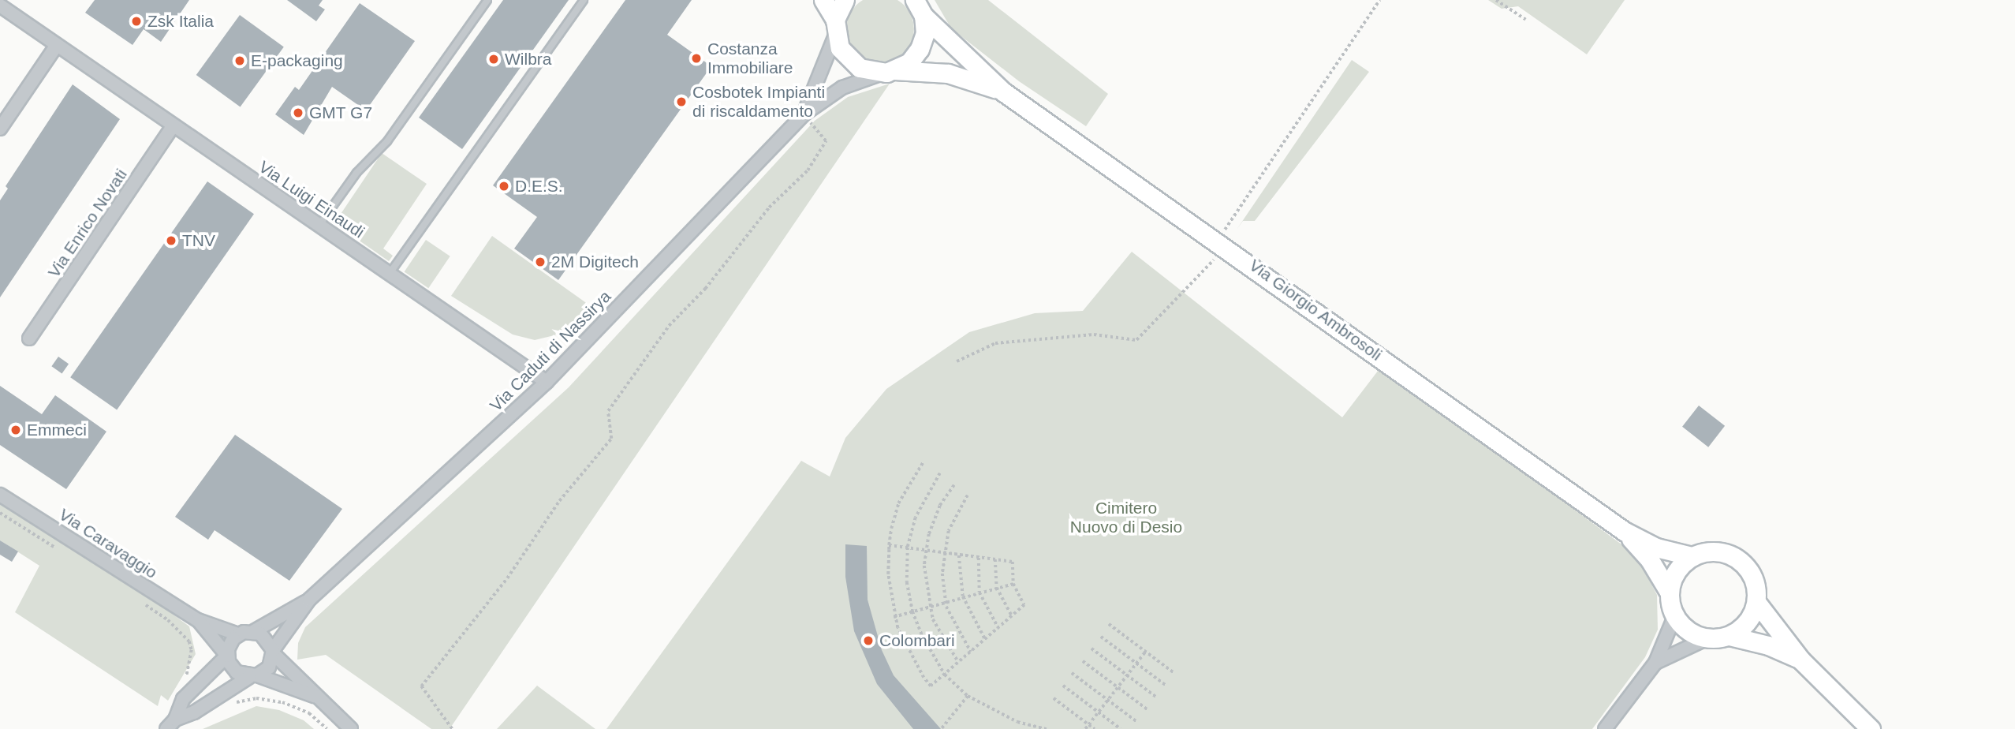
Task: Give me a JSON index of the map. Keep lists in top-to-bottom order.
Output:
{
  "streets": {
    "main road": ["Via Giorgio Ambrosoli"],
    "street": [
      "Via Luigi Einaudi",
      "Via Enrico Novati",
      "Via Caduti di Nassirya",
      "Via Caravaggio"
    ]
  },
  "crossings": [
    ["Via Luigi Einaudi", "Via Enrico Novati"],
    ["Via Luigi Einaudi", "Via Caduti di Nassirya"],
    ["Via Giorgio Ambrosoli", "Via Caduti di Nassirya"],
    ["Via Caduti di Nassirya", "Via Caravaggio"]
  ],
  "parks": ["Cimitero Nuovo di Desio"],
  "places": [
    "Zsk Italia",
    "Costanza Immobiliare",
    "Wilbra",
    "E-packaging",
    "Cosbotek Impianti di riscaldamento",
    "GMT G7",
    "D.E.S.",
    "TNV",
    "2M Digitech",
    "Emmeci",
    "Colombari"
  ]
}
